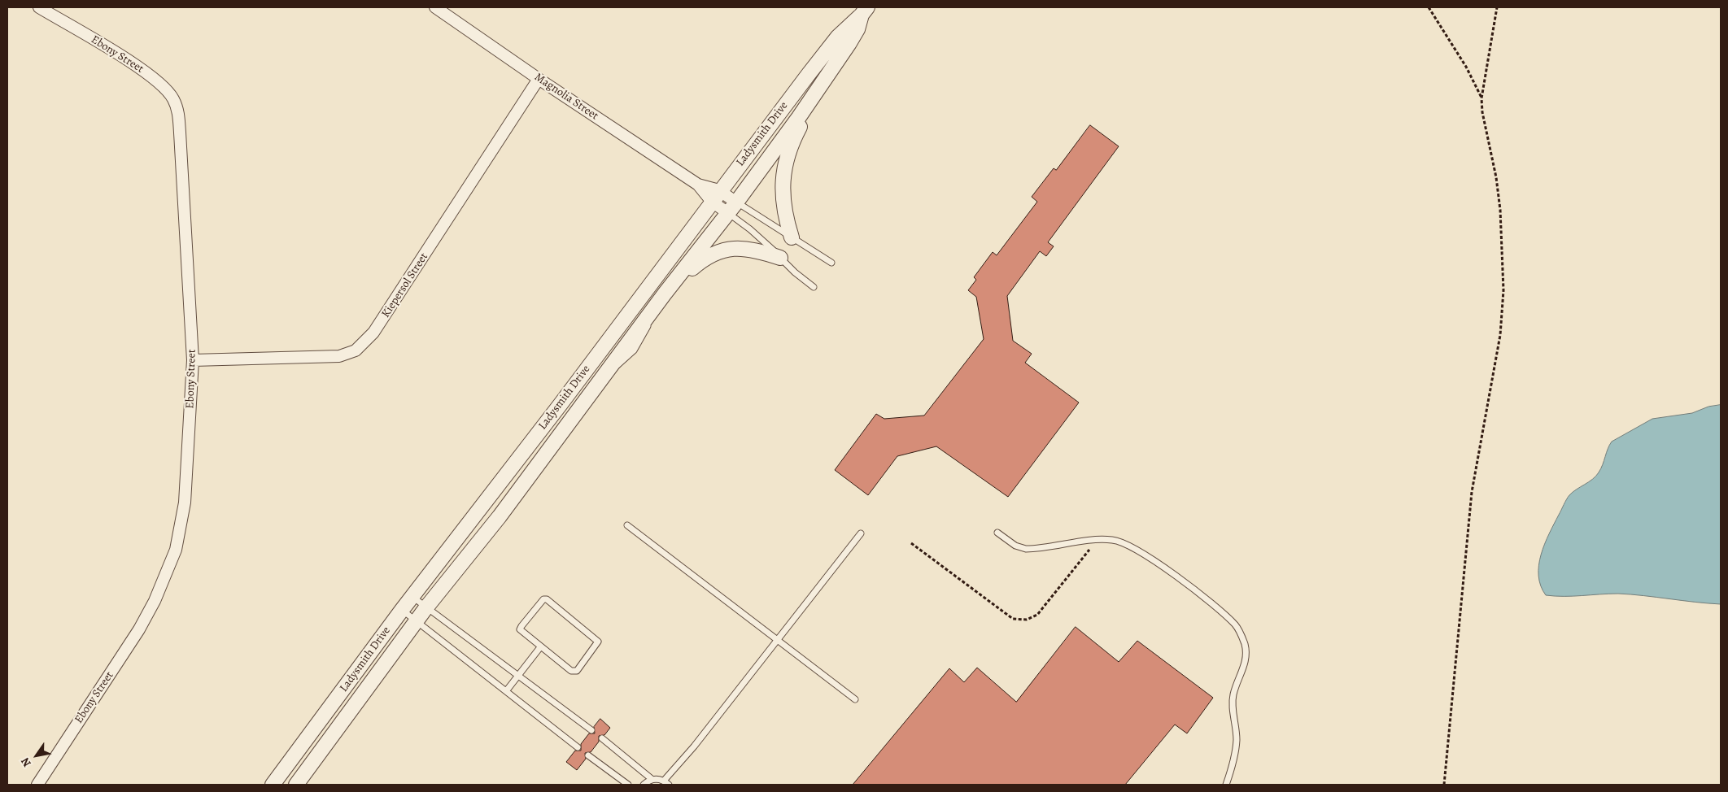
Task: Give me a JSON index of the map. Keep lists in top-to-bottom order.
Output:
{
  "streets": {
    "street": [
      "Ebony Street",
      "Magnolia Street",
      "Ladysmith Drive",
      "Kiepersol Street"
    ]
  },
  "crossings": [
    ["Ebony Street", "Kiepersol Street"],
    ["Magnolia Street", "Ladysmith Drive"],
    ["Magnolia Street", "Kiepersol Street"]
  ],
  "north": "bottom left"
}
